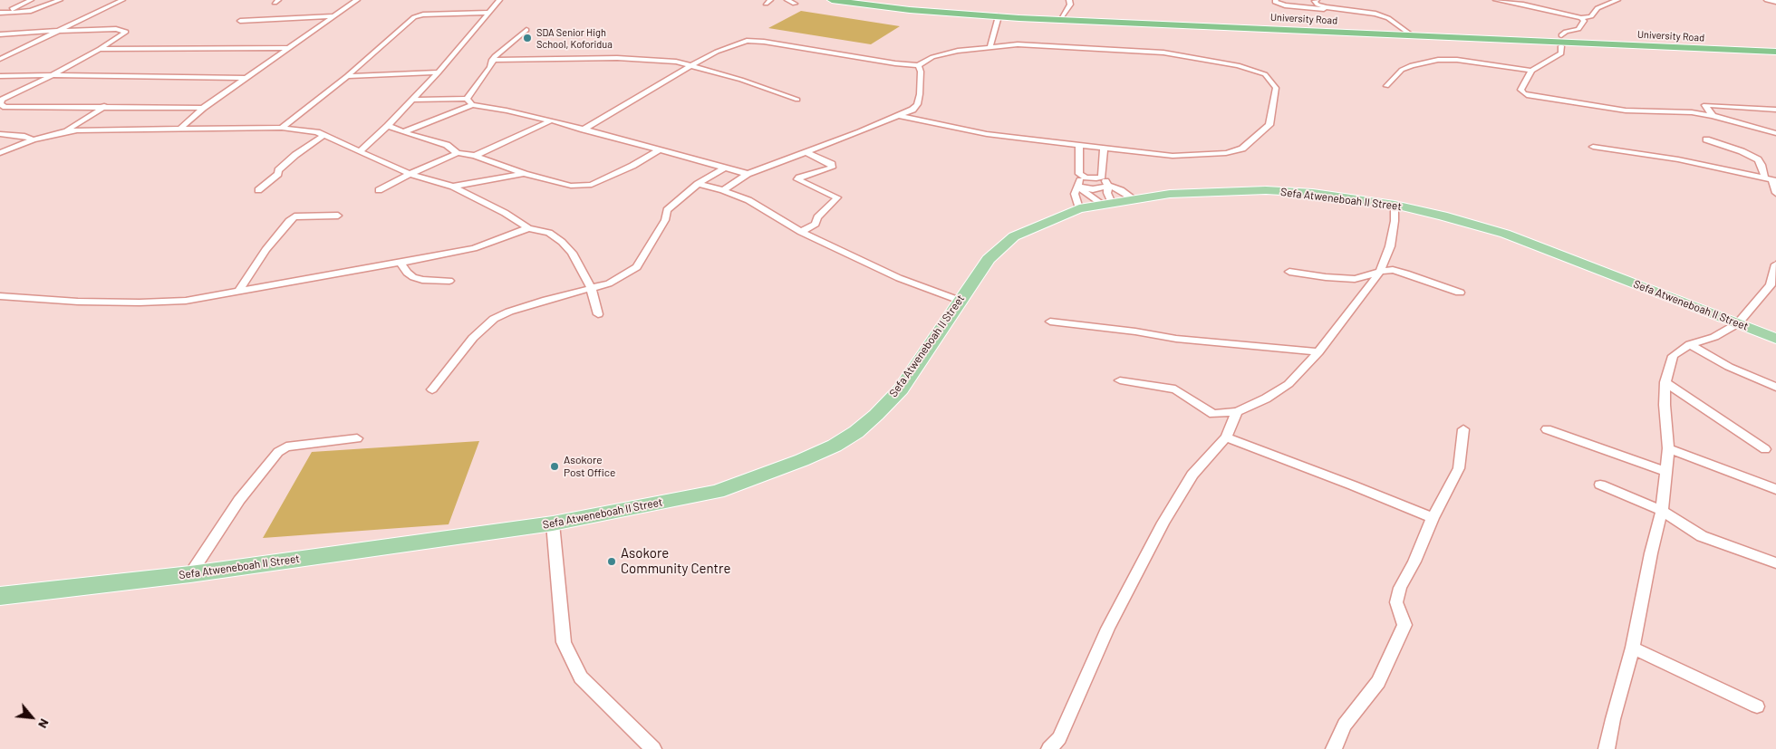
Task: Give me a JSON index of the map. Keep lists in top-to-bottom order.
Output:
{
  "streets": {
    "highway": ["University Road"],
    "main road": ["Sefa Atweneboah II Street"]
  },
  "places": ["SDA Senior High School, Koforidua", "Asokore Post Office", "Asokore Community Centre"],
  "north": "bottom right"
}
